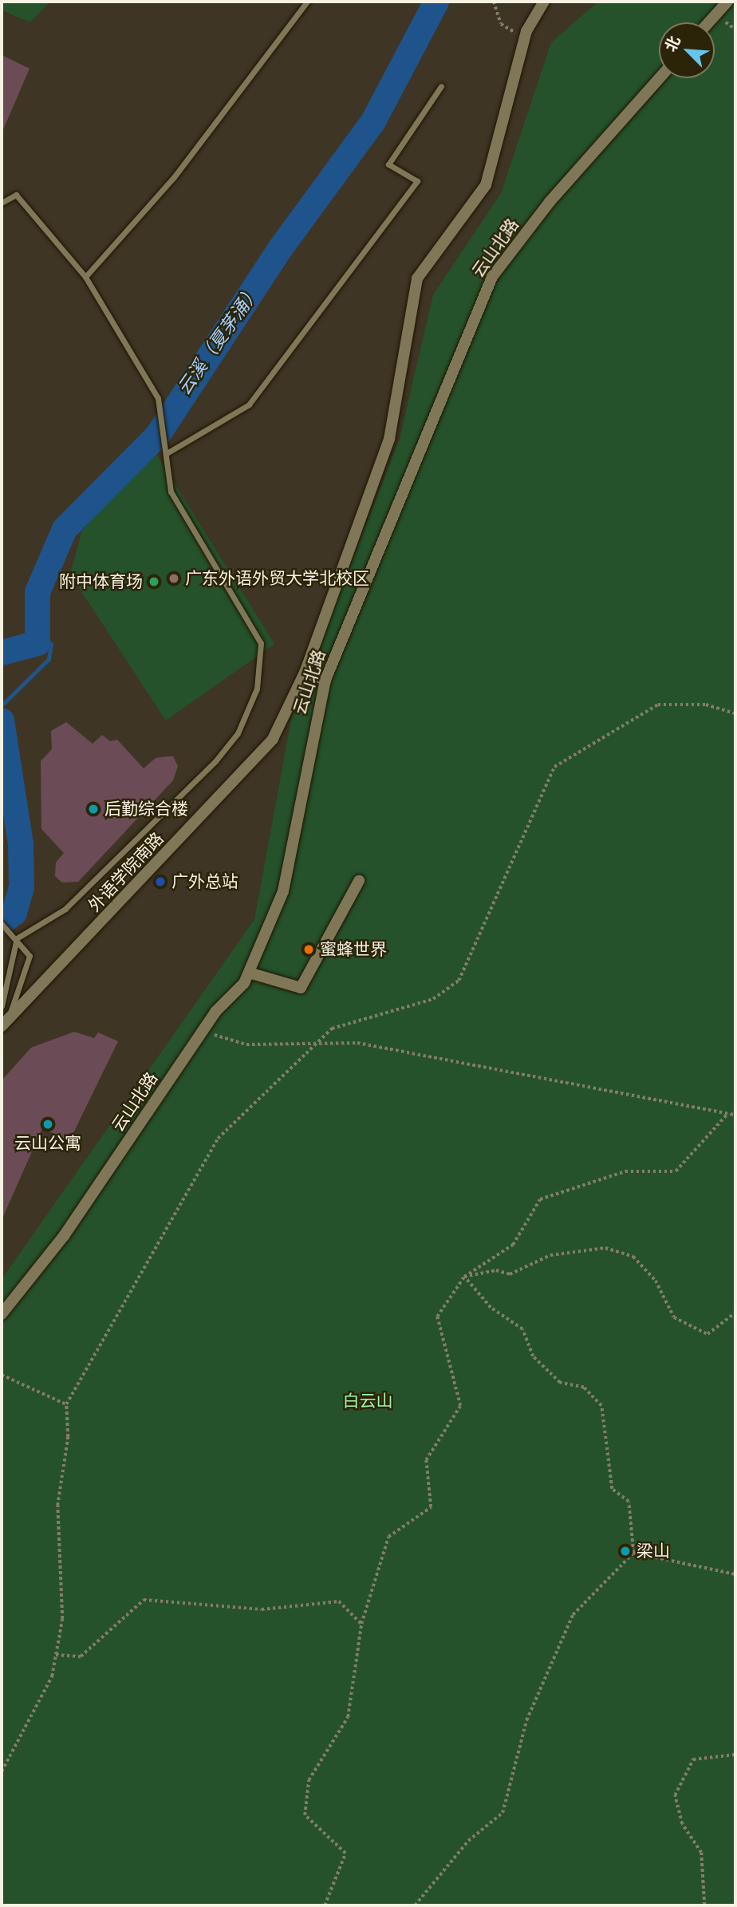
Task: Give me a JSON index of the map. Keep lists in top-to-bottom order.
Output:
{
  "streets": {
    "street": ["云山北路", "外语学院南路"]
  },
  "water": ["云溪（夏茅涌）"],
  "parks": ["白云山"],
  "places": [
    "广东外语外贸大学北校区",
    "附中体育场",
    "后勤综合楼",
    "广外总站",
    "蜜蜂世界",
    "云山公寓",
    "梁山"
  ],
  "north": "top left"
}
